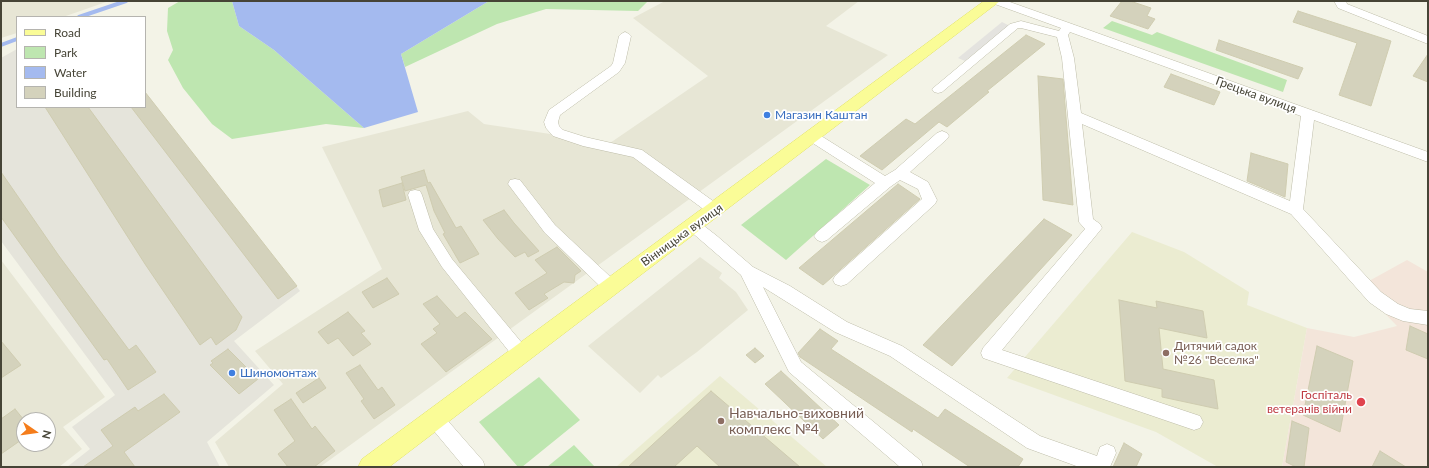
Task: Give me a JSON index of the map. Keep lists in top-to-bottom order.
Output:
{
  "streets": {
    "main road": ["Вінницька вулиця"],
    "street": ["Грецька вулиця"]
  },
  "places": [
    "Магазин Каштан",
    "Дитячий садок №26 \"Веселка\"",
    "Шиномонтаж",
    "Госпіталь ветеранів війни",
    "Навчально-виховний комплекс №4"
  ],
  "legend": [
    "Road",
    "Park",
    "Water",
    "Building"
  ],
  "north": "right"
}
